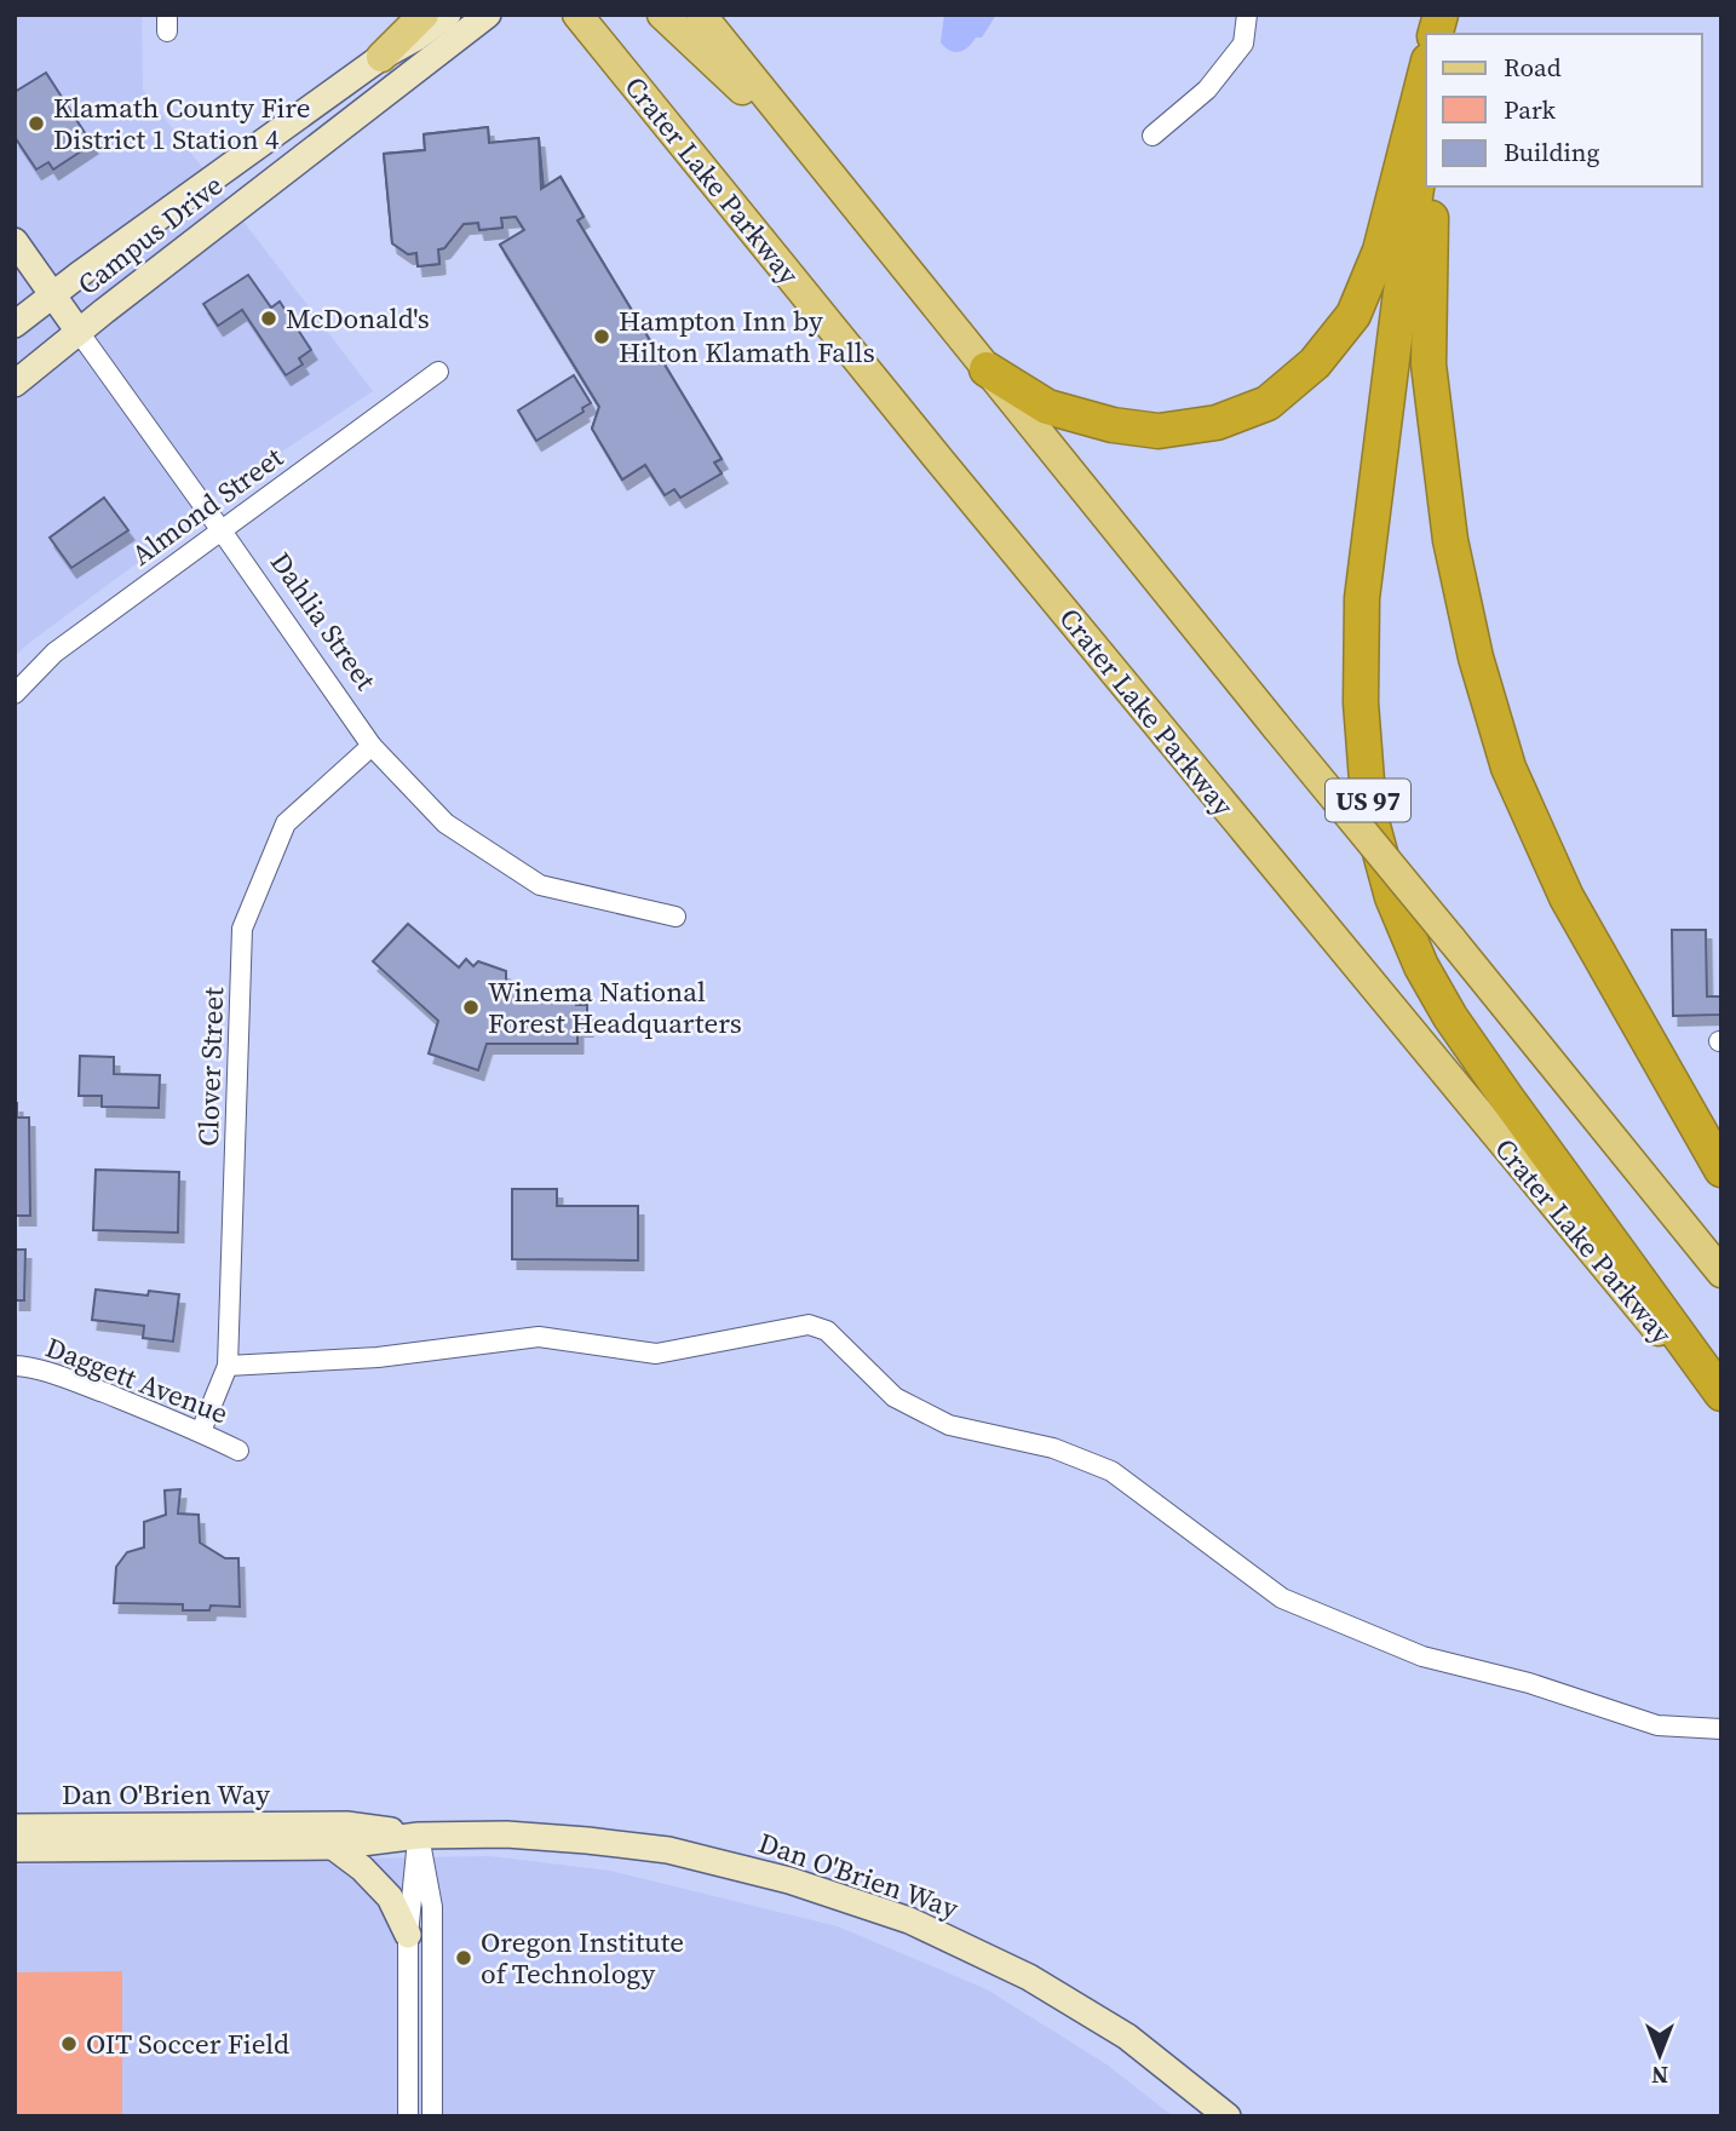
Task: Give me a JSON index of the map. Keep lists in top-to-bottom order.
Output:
{
  "streets": {
    "highway": ["US 97"],
    "main road": ["Crater Lake Parkway"],
    "street": [
      "Campus Drive",
      "Almond Street",
      "Dahlia Street",
      "Clover Street",
      "Daggett Avenue",
      "Dan O'Brien Way"
    ]
  },
  "crossings": [
    ["Campus Drive", "Dahlia Street"],
    ["Almond Street", "Dahlia Street"],
    ["Dahlia Street", "Clover Street"],
    ["Clover Street", "Daggett Avenue"]
  ],
  "places": [
    "Klamath County Fire District 1 Station 4",
    "McDonald's",
    "Hampton Inn by Hilton Klamath Falls",
    "Winema National Forest Headquarters",
    "Oregon Institute of Technology",
    "OIT Soccer Field"
  ],
  "legend": ["Road", "Park", "Building"],
  "north": "bottom"
}
